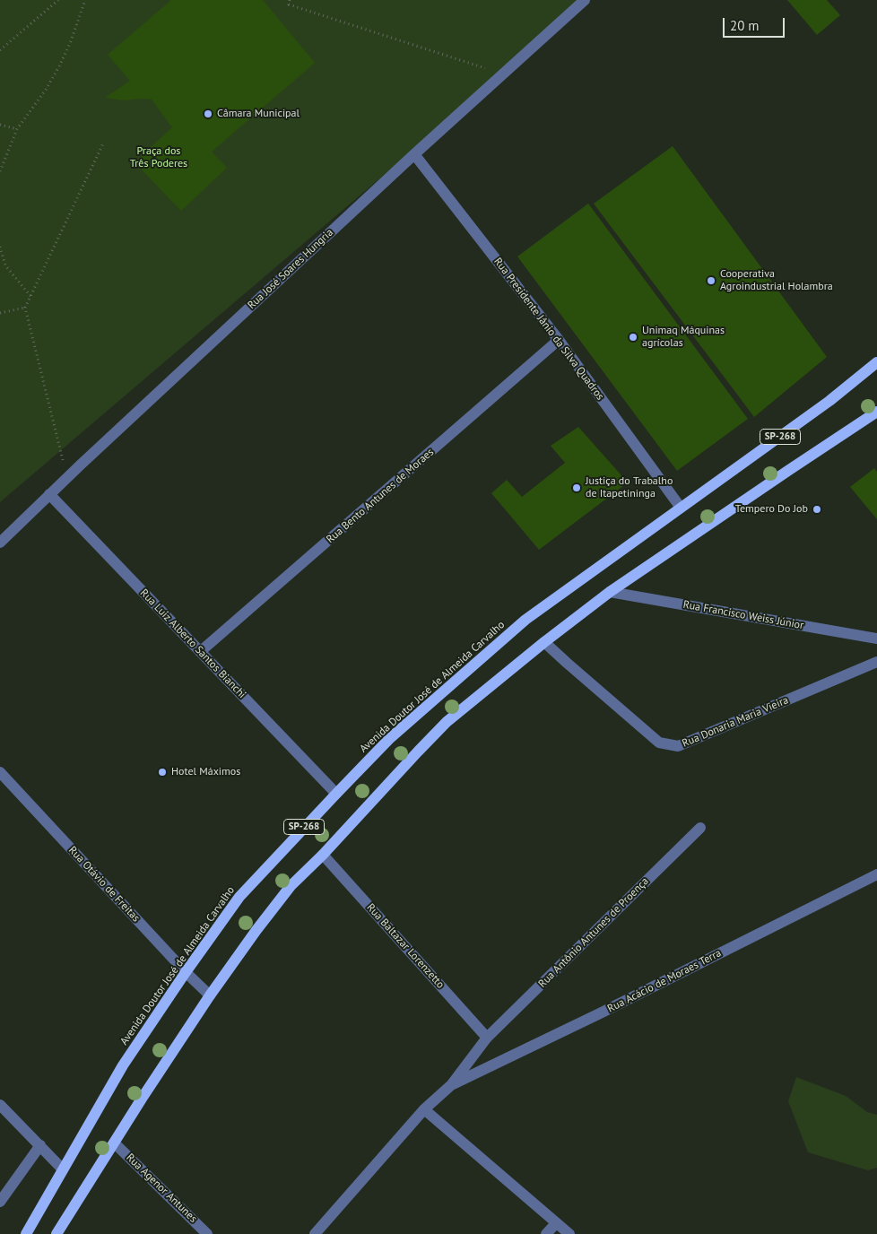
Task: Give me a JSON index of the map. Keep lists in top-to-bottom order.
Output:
{
  "streets": {
    "main road": ["SP-268", "Avenida Doutor José de Almeida Carvalho"],
    "street": [
      "Rua José Soares Hungria",
      "Rua Presidente Jânio da Silva Quadros",
      "Rua Bento Antunes de Moraes",
      "Rua Francisco Weiss Júnior",
      "Rua Luiz Alberto Santos Bianchi",
      "Rua Donaria Maria Vieira",
      "Rua Otávio de Freitas",
      "Rua Antônio Antunes de Proença",
      "Rua Baltazar Lorenzetto",
      "Rua Acácio de Moraes Terra",
      "Rua Agenor Antunes"
    ]
  },
  "crossings": [
    ["Rua José Soares Hungria", "Rua Presidente Jânio da Silva Quadros"],
    ["Rua José Soares Hungria", "Rua Luiz Alberto Santos Bianchi"],
    ["Rua Presidente Jânio da Silva Quadros", "Rua Bento Antunes de Moraes"],
    ["Rua Presidente Jânio da Silva Quadros", "Avenida Doutor José de Almeida Carvalho"],
    ["SP-268", "Rua Francisco Weiss Júnior"],
    ["SP-268", "Rua Donaria Maria Vieira"],
    ["SP-268", "Rua Otávio de Freitas"],
    ["SP-268", "Rua Baltazar Lorenzetto"],
    ["SP-268", "Rua Agenor Antunes"],
    ["Rua Bento Antunes de Moraes", "Rua Luiz Alberto Santos Bianchi"],
    ["Rua Luiz Alberto Santos Bianchi", "Avenida Doutor José de Almeida Carvalho"],
    ["Avenida Doutor José de Almeida Carvalho", "Rua Otávio de Freitas"],
    ["Rua Antônio Antunes de Proença", "Rua Baltazar Lorenzetto"],
    ["Rua Antônio Antunes de Proença", "Rua Acácio de Moraes Terra"],
    ["Rua Baltazar Lorenzetto", "Rua Acácio de Moraes Terra"]
  ],
  "parks": ["Praça dos Três Poderes"],
  "places": [
    "Câmara Municipal",
    "Cooperativa Agroindustrial Holambra",
    "Unimaq Máquinas agrícolas",
    "Justiça do Trabalho de Itapetininga",
    "Tempero Do Job",
    "Hotel Máximos"
  ],
  "scale_bar": "20 m"
}
